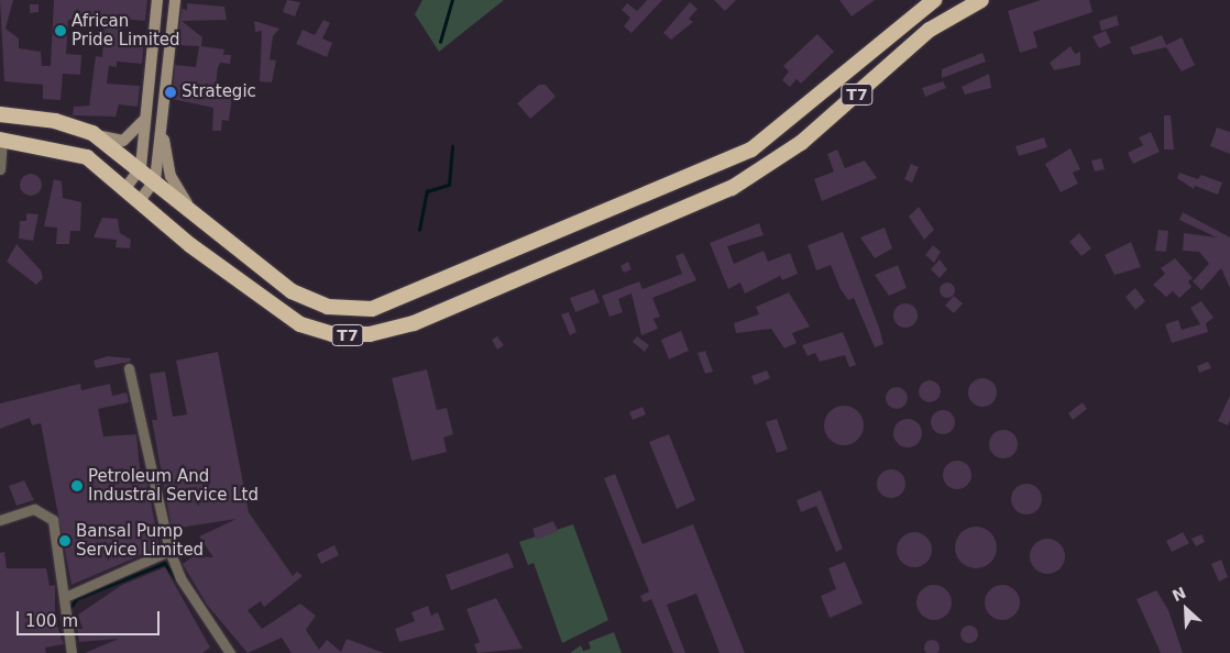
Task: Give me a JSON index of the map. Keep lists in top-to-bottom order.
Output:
{
  "streets": {
    "highway": ["T7"]
  },
  "places": [
    "African Pride Limited",
    "Strategic",
    "Petroleum And Industral Service Ltd",
    "Bansal Pump Service Limited"
  ],
  "scale_bar": "100 m",
  "north": "top left"
}
